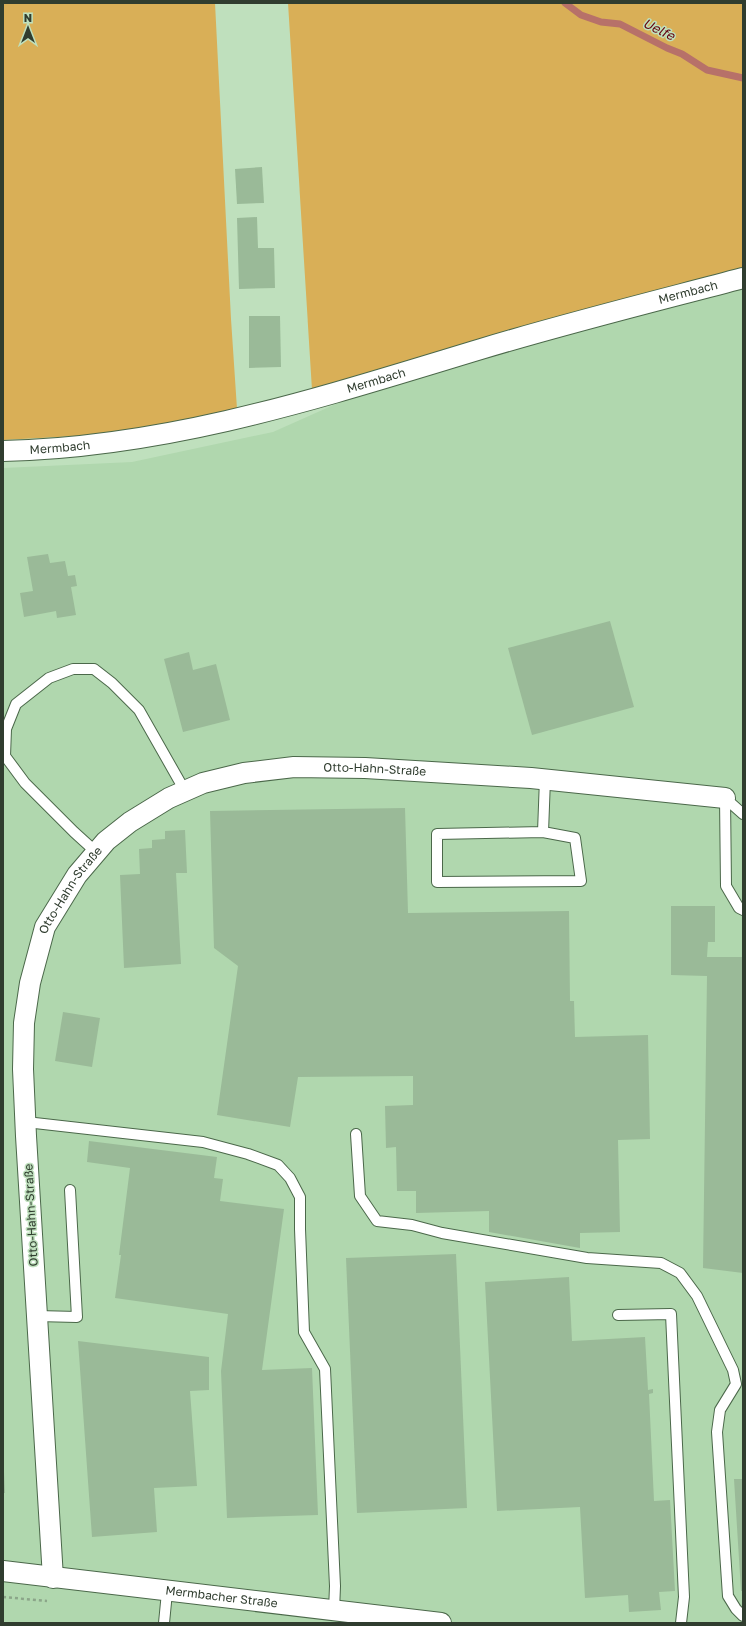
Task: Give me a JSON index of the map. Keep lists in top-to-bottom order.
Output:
{
  "streets": {
    "street": ["Mermbach", "Otto-Hahn-Straße", "Mermbacher Straße"]
  },
  "crossings": [
    ["Otto-Hahn-Straße", "Mermbacher Straße"]
  ],
  "water": ["Uelfe"],
  "north": "top"
}
